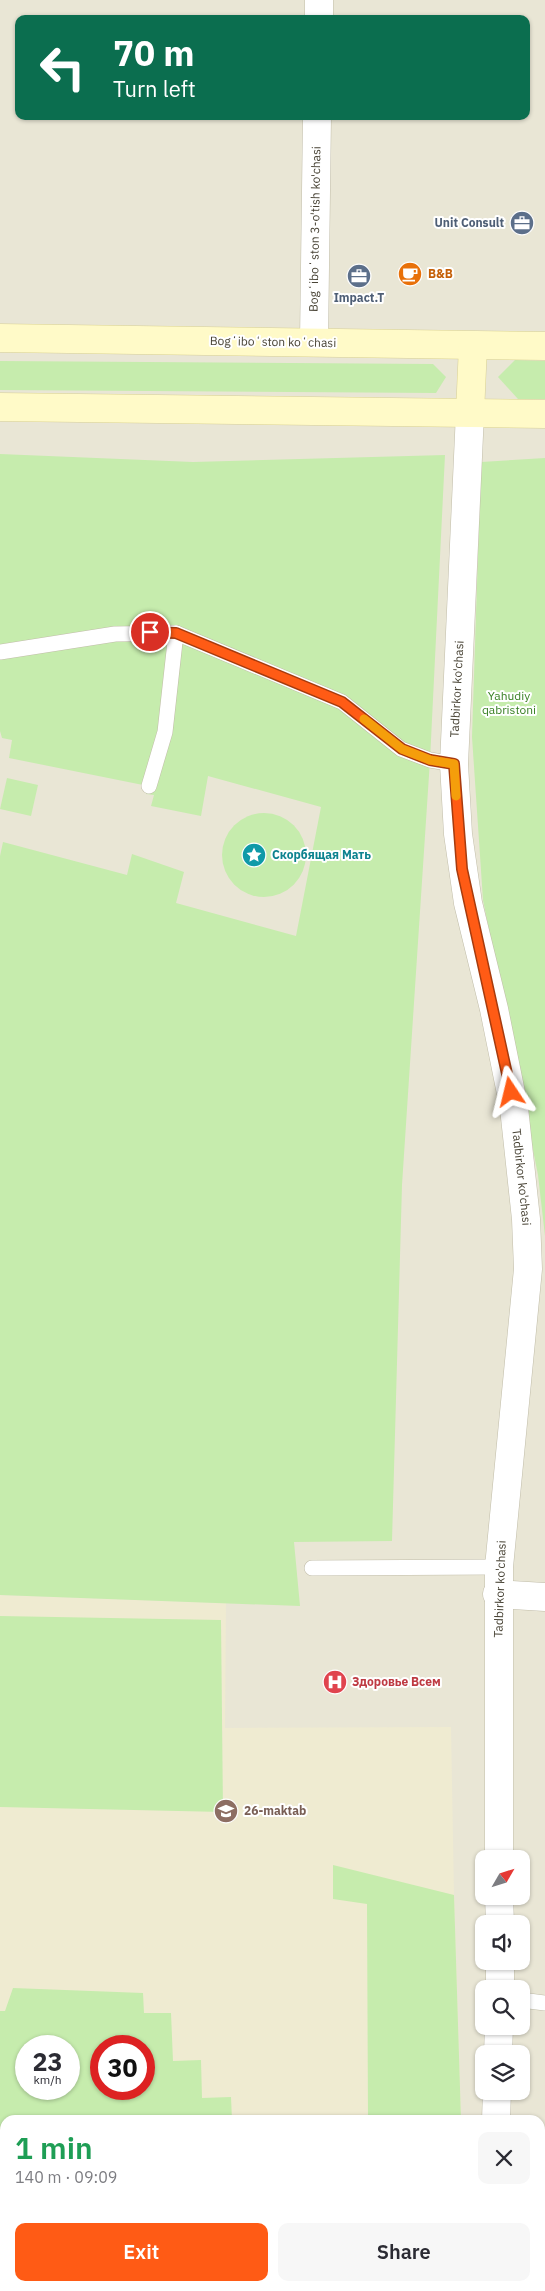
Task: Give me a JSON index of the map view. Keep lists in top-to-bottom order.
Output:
{
  "streets": {
    "street": ["Bogʻiboʻston 3-o'tish ko'chasi", "Bogʻiboʻston koʻchasi", "Tadbirkor ko'chasi"]
  },
  "crossings": [
    ["Bogʻiboʻston 3-o'tish ko'chasi", "Bogʻiboʻston koʻchasi"]
  ],
  "parks": ["Yahudiy qabristoni"],
  "places": {
    "office": ["Unit Consult", "Impact.T"],
    "cafe": ["B&B"],
    "place": ["Скорбящая Мать"],
    "hospital": ["Здоровье Всем"],
    "school or university": ["26-maktab"]
  },
  "north": "top right",
  "page": {
    "turn": ["70 m", "Turn left"],
    "speed": "23 km/h",
    "limit": "30",
    "heading": ["1 min", "140 m · 09:09"],
    "buttons": ["Exit", "Share"]
  }
}
